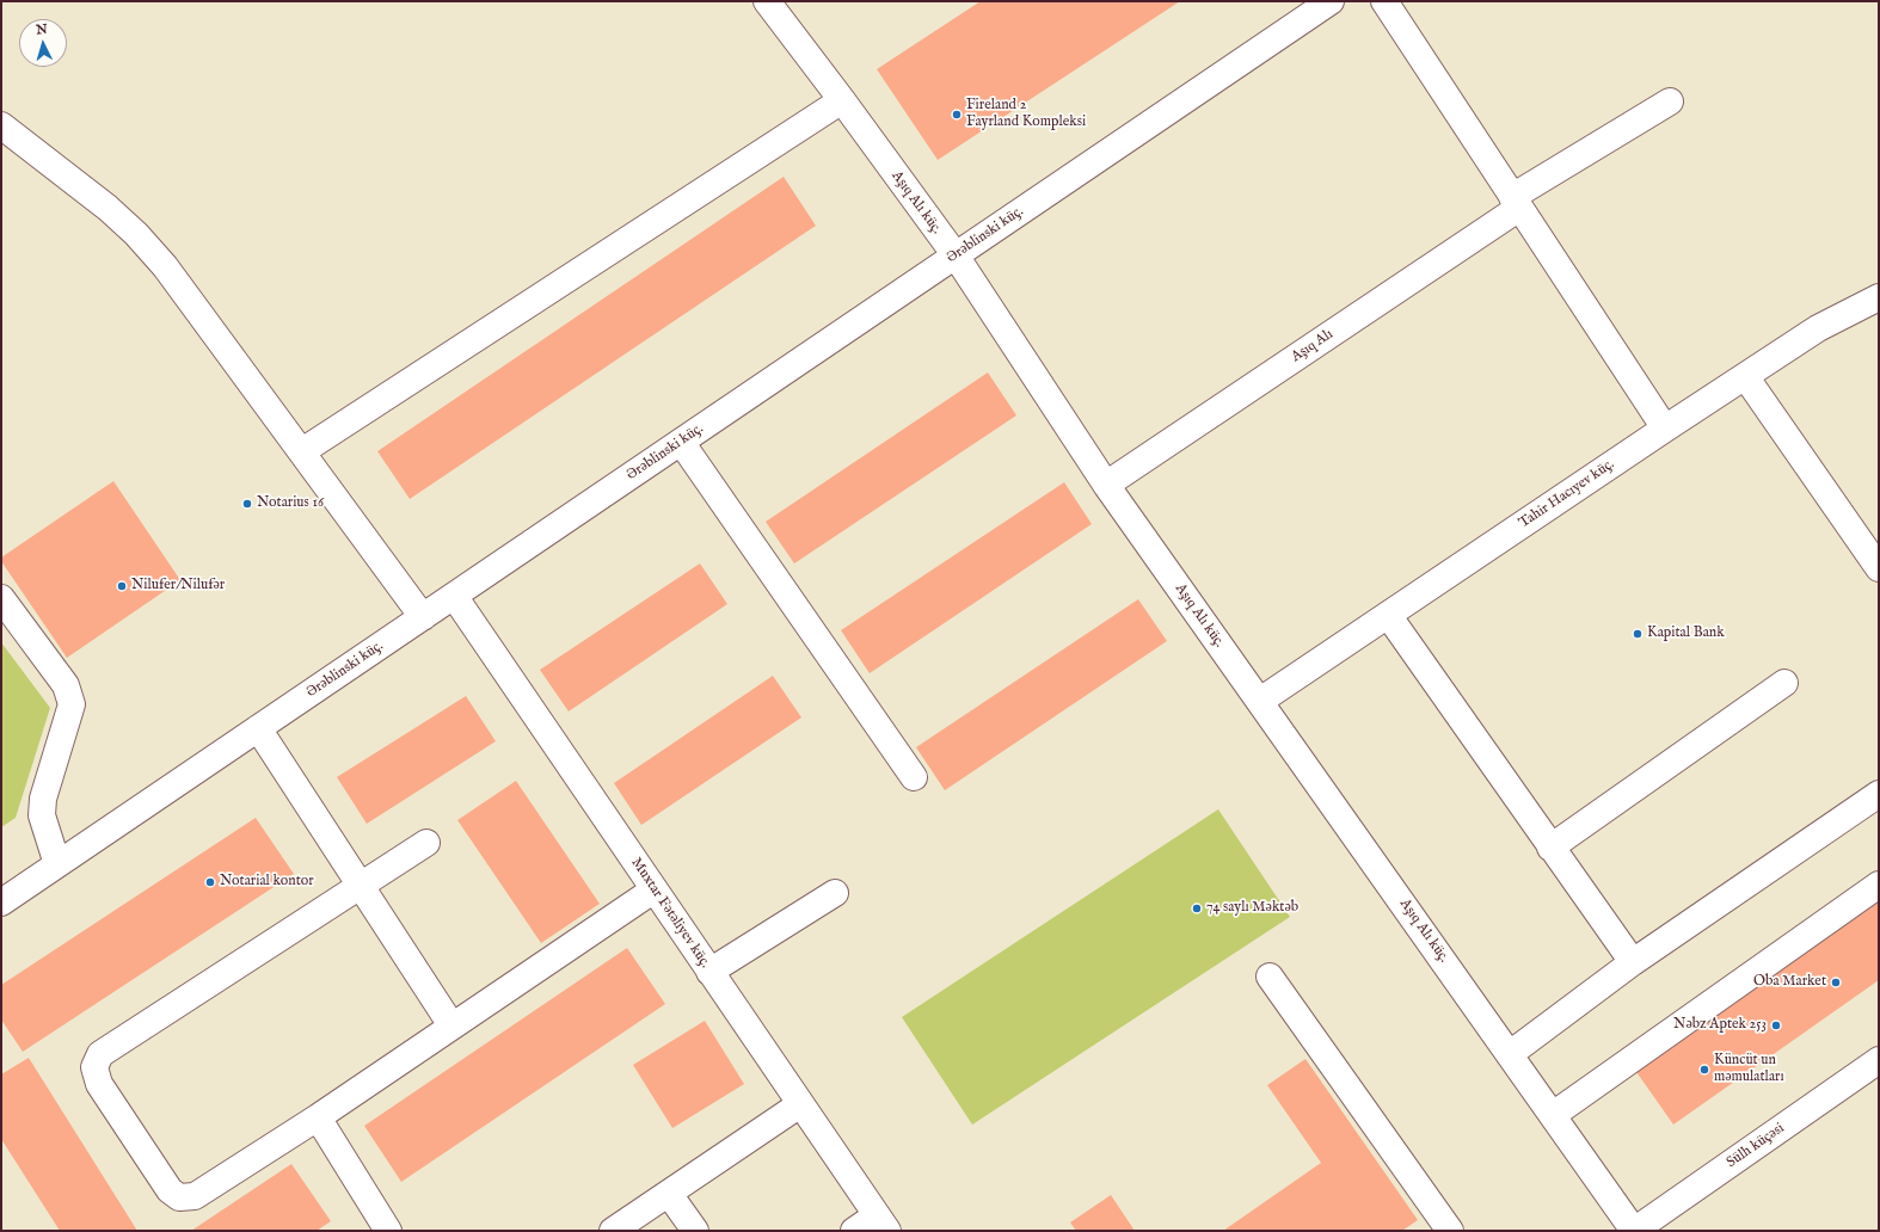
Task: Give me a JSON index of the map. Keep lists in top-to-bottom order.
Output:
{
  "streets": {
    "street": [
      "Aşıq Alı küç.",
      "Ərəblinski küç.",
      "Aşıq Alı",
      "Tahir Hacıyev küç.",
      "Muxtar Fətəliyev küç.",
      "Sülh küçəsi"
    ]
  },
  "crossings": [
    ["Aşıq Alı küç.", "Ərəblinski küç."],
    ["Aşıq Alı küç.", "Aşıq Alı"],
    ["Aşıq Alı küç.", "Tahir Hacıyev küç."],
    ["Aşıq Alı küç.", "Sülh küçəsi"],
    ["Ərəblinski küç.", "Muxtar Fətəliyev küç."]
  ],
  "places": [
    "Fireland 2 Fayrland Kompleksi",
    "Notarius 16",
    "Nilufer/Nilufər",
    "Kapital Bank",
    "Notarial kontor",
    "74 saylı Məktəb",
    "Oba Market",
    "Nəbz Aptek 253",
    "Küncüt un məmulatları"
  ],
  "north": "top"
}
